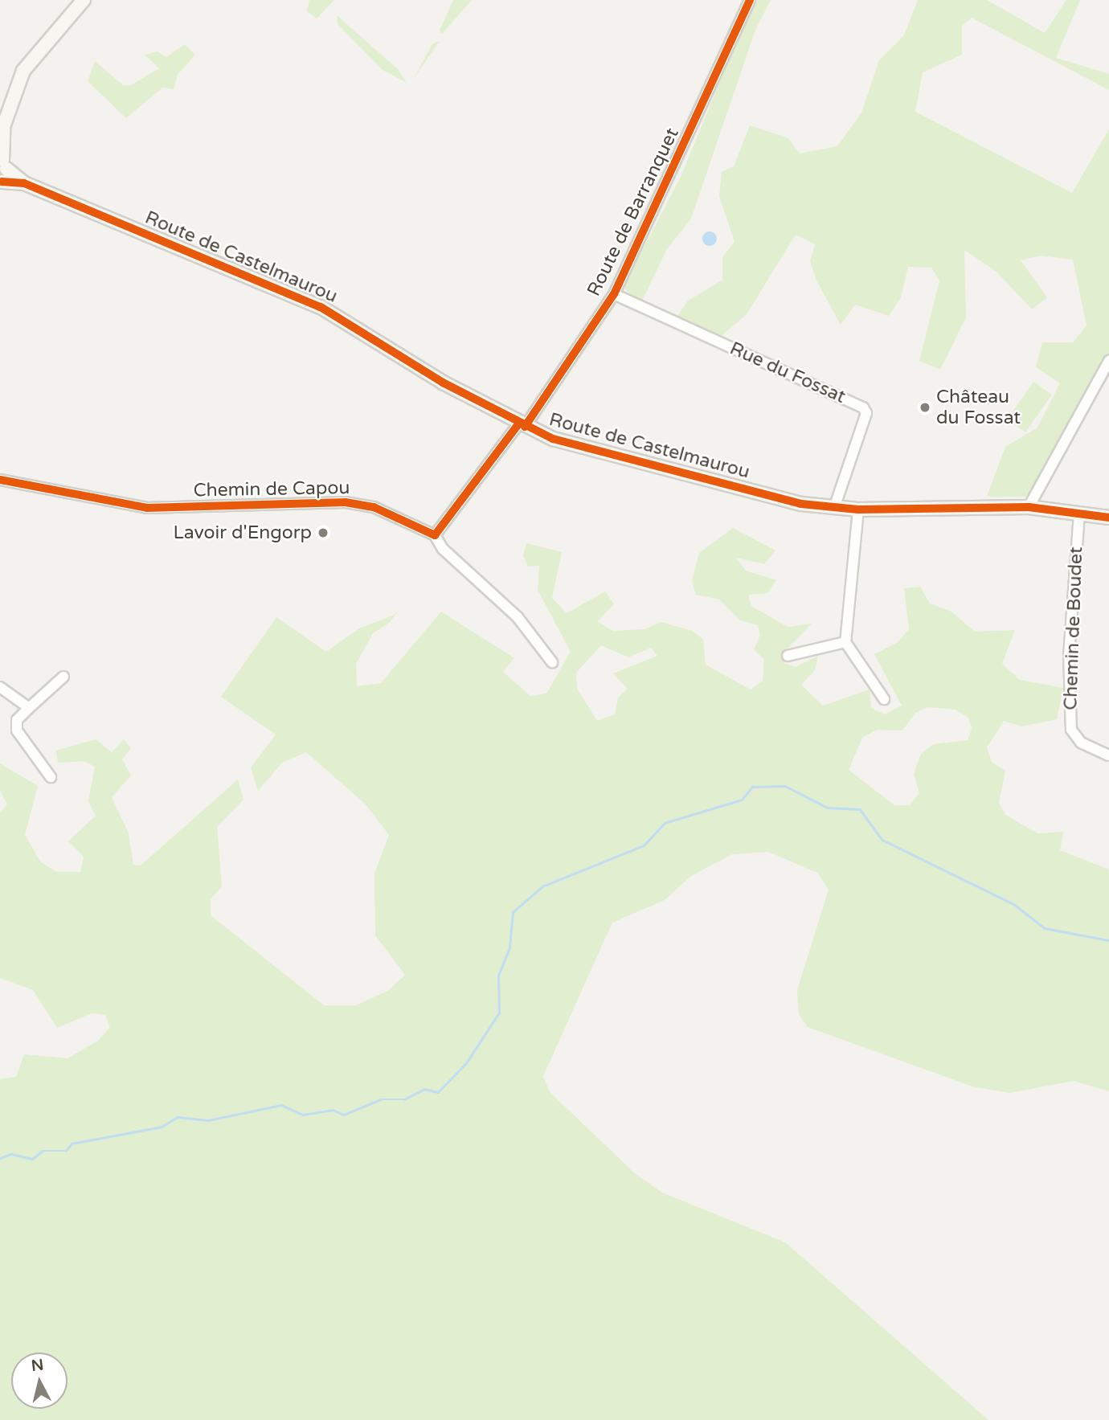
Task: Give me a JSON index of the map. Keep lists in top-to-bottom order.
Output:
{
  "streets": {
    "street": [
      "Route de Barranquet",
      "Route de Castelmaurou",
      "Rue du Fossat",
      "Chemin de Capou",
      "Chemin de Boudet"
    ]
  },
  "crossings": [
    ["Route de Barranquet", "Route de Castelmaurou"],
    ["Route de Barranquet", "Rue du Fossat"],
    ["Route de Castelmaurou", "Rue du Fossat"],
    ["Route de Castelmaurou", "Chemin de Boudet"]
  ],
  "places": ["Château du Fossat", "Lavoir d'Engorp"],
  "north": "top"
}
